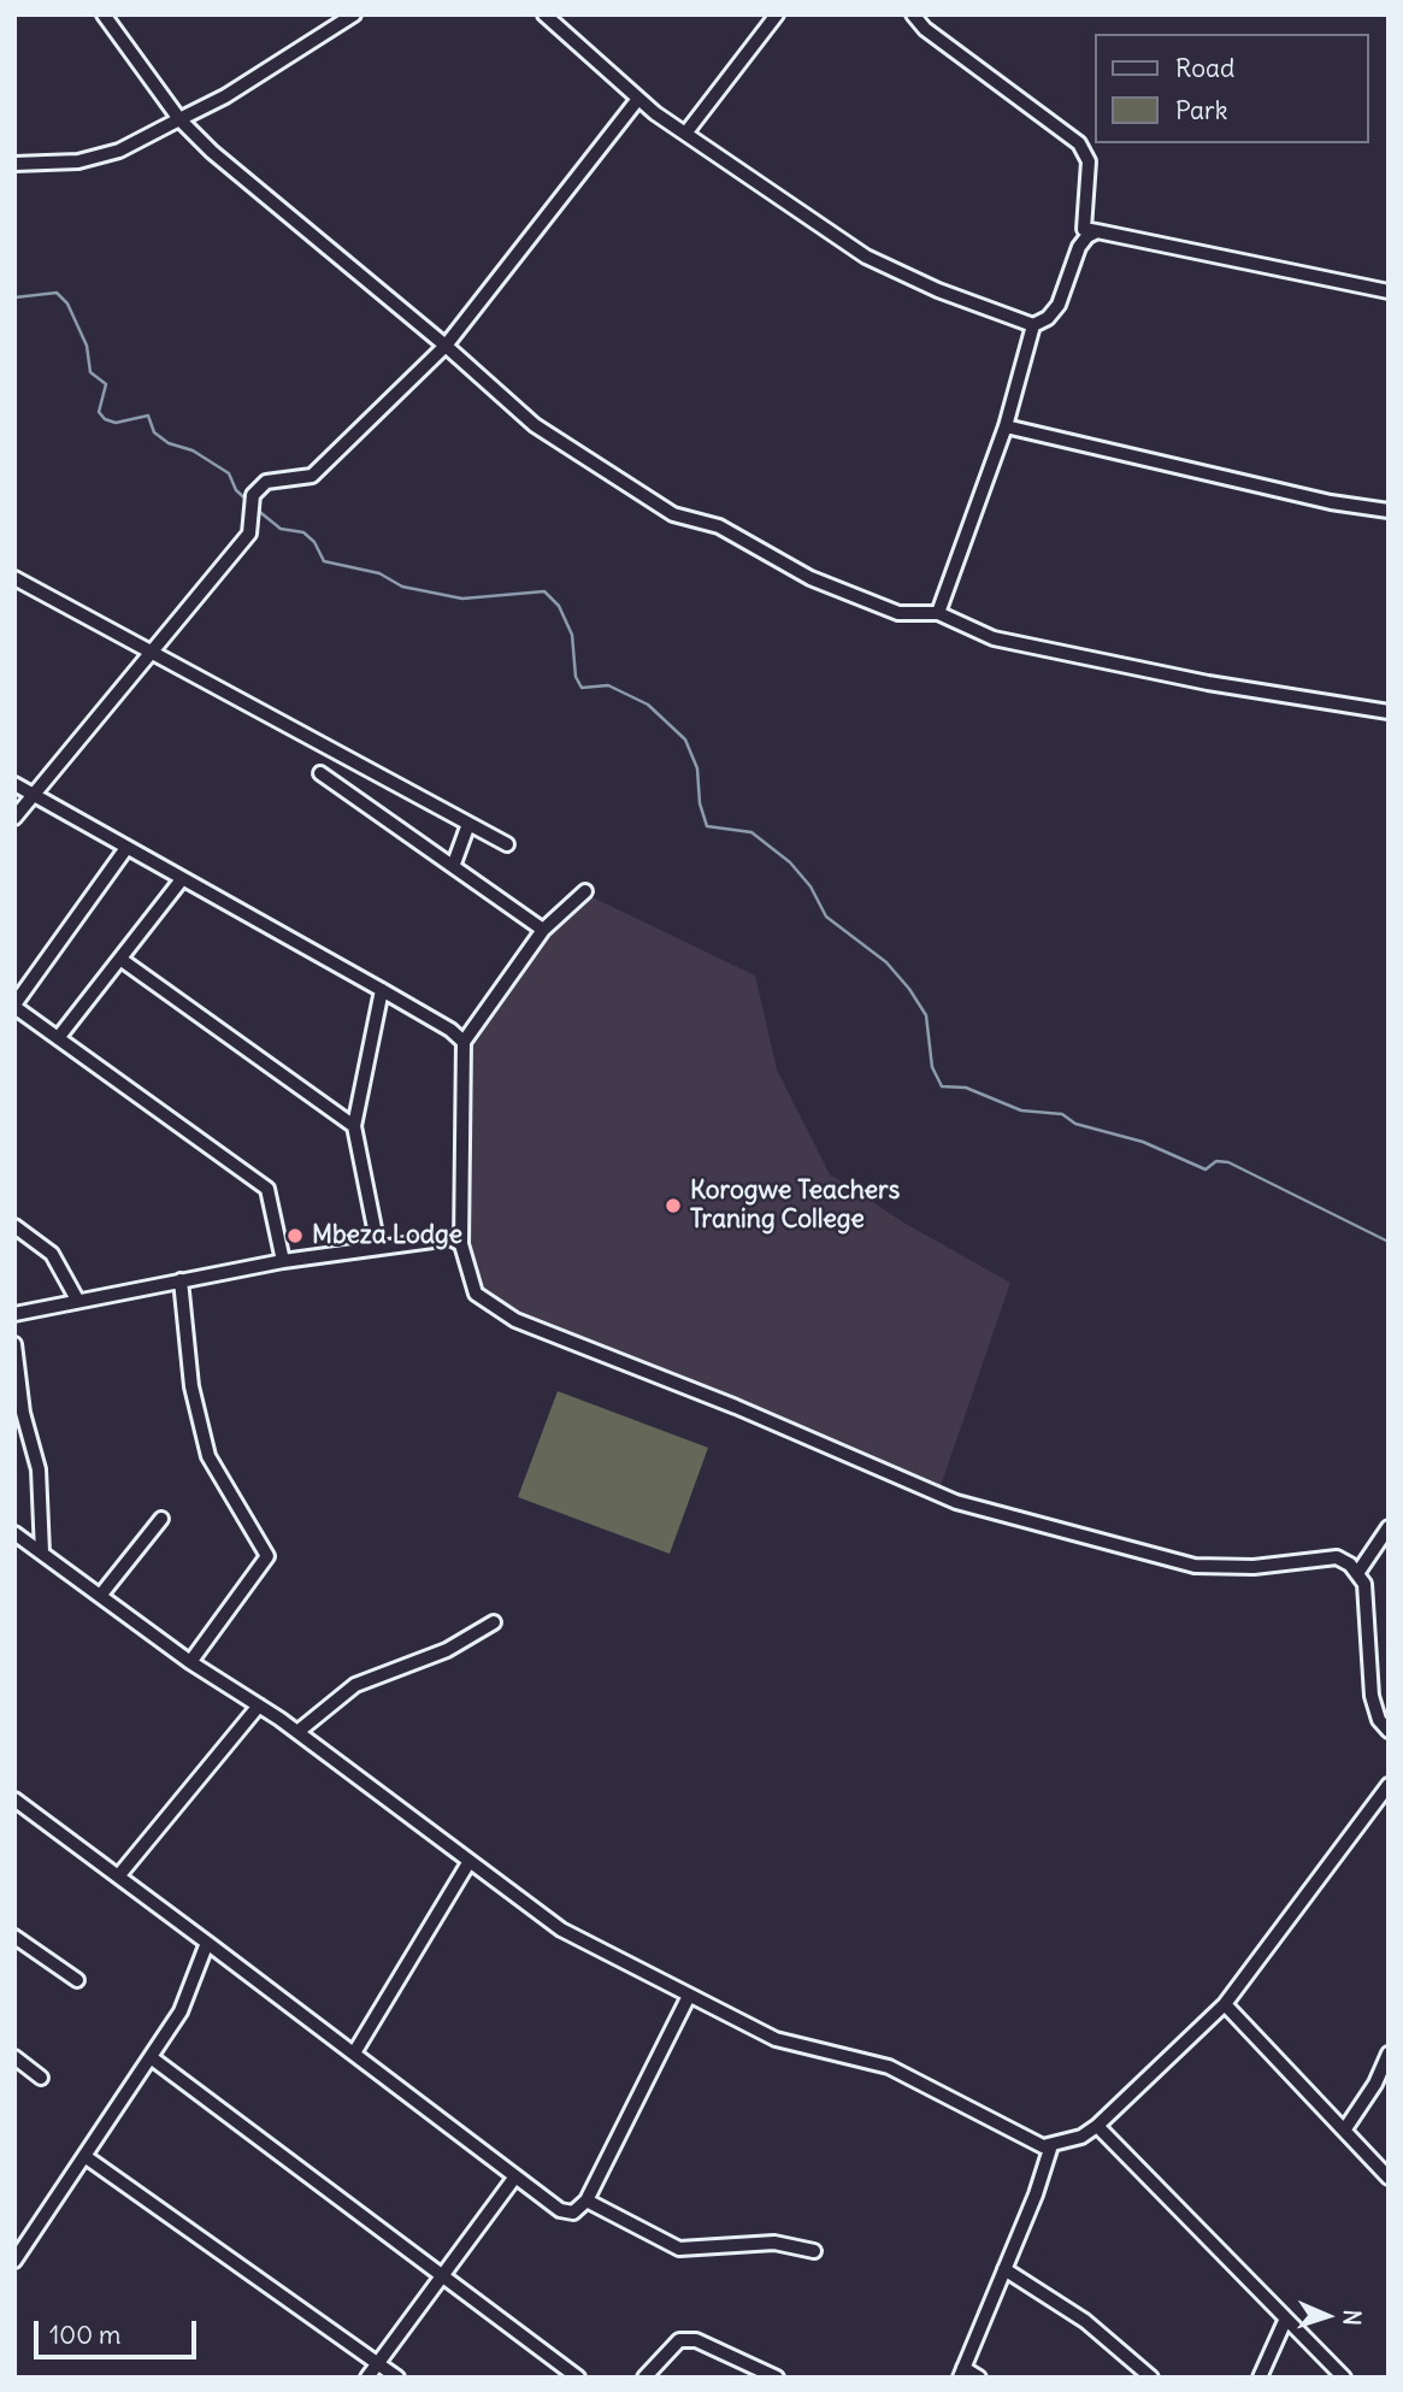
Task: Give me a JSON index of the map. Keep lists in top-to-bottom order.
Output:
{
  "places": ["Korogwe Teachers Traning College", "Mbeza Lodge"],
  "legend": ["Road", "Park"],
  "scale_bar": "100 m",
  "north": "right"
}
